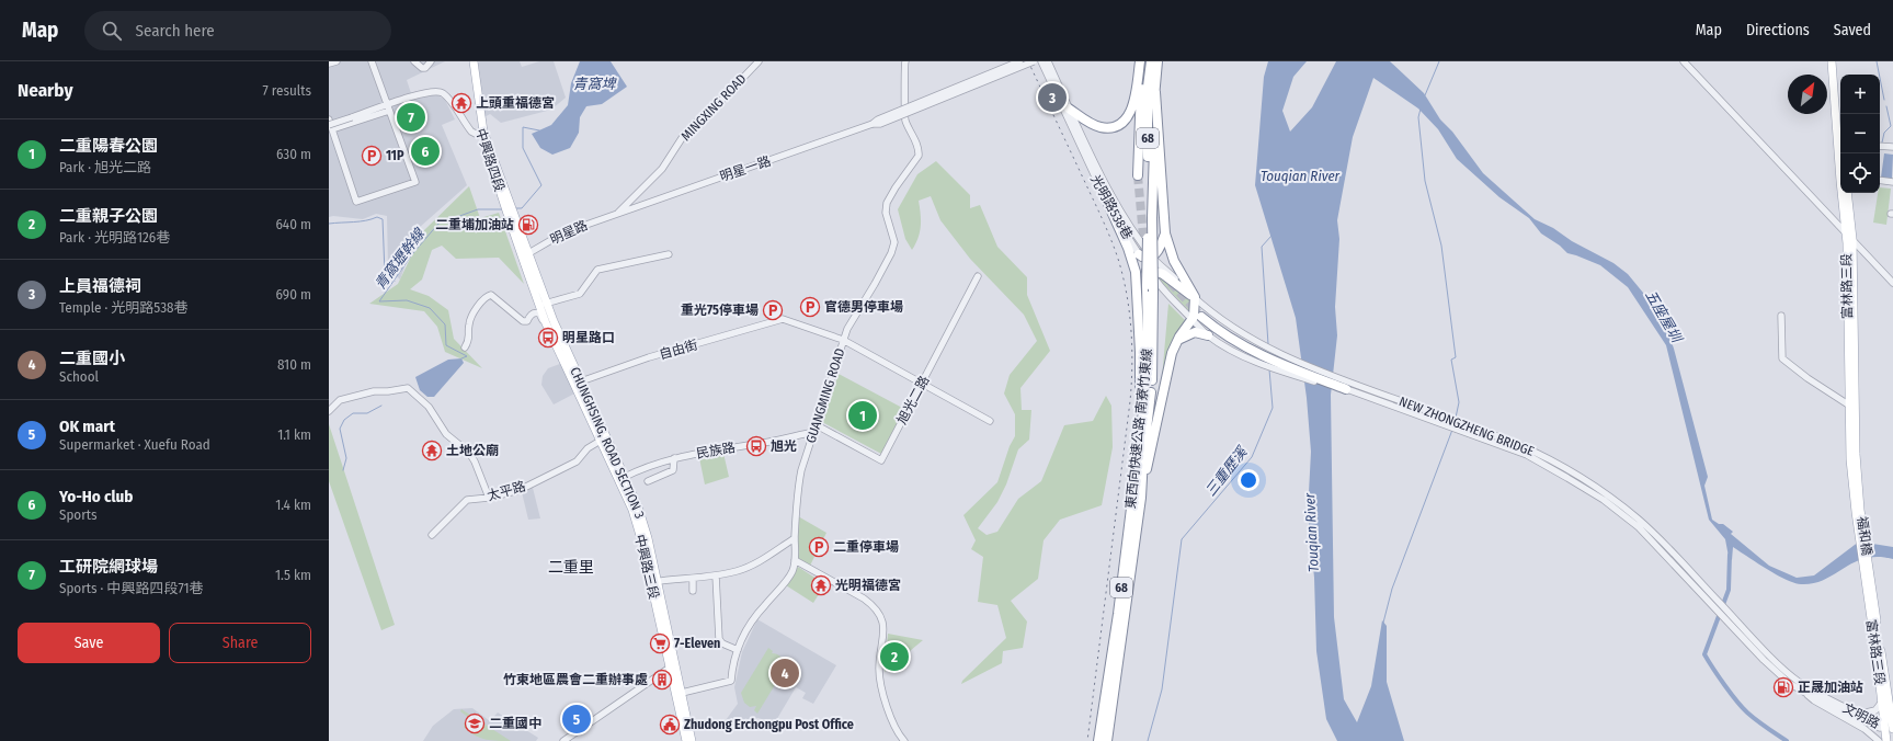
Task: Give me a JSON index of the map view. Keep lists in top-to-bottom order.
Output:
{
  "streets": {
    "highway": ["68", "東西向快速公路 南寮竹東線"],
    "main road": [
      "中興路四段",
      "富林路三段",
      "CHUNGHSING, ROAD SECTION 3",
      "福和橋"
    ],
    "street": [
      "MINGXING ROAD",
      "明星一路",
      "光明路538巷",
      "明星路",
      "自由街",
      "GUANGMING ROAD",
      "旭光二路",
      "NEW ZHONGZHENG BRIDGE",
      "民族路",
      "太平路",
      "文明路"
    ]
  },
  "crossings": [
    ["MINGXING ROAD", "明星一路"],
    ["MINGXING ROAD", "明星路"],
    ["中興路四段", "明星路"],
    ["中興路四段", "CHUNGHSING, ROAD SECTION 3"],
    ["明星一路", "明星路"],
    ["光明路538巷", "NEW ZHONGZHENG BRIDGE"],
    ["明星路", "CHUNGHSING, ROAD SECTION 3"],
    ["富林路三段", "福和橋"],
    ["富林路三段", "文明路"],
    ["自由街", "GUANGMING ROAD"],
    ["自由街", "CHUNGHSING, ROAD SECTION 3"],
    ["GUANGMING ROAD", "旭光二路"],
    ["GUANGMING ROAD", "CHUNGHSING, ROAD SECTION 3"],
    ["GUANGMING ROAD", "民族路"],
    ["旭光二路", "民族路"],
    ["NEW ZHONGZHENG BRIDGE", "文明路"],
    ["CHUNGHSING, ROAD SECTION 3", "民族路"],
    ["CHUNGHSING, ROAD SECTION 3", "太平路"]
  ],
  "districts": ["二重里"],
  "water": [
    "青窩埤",
    "Touqian River",
    "青窩壢幹線",
    "五座屋圳",
    "三重歷溪"
  ],
  "places": {
    "temple": ["上頭重福德宮", "土地公廟", "光明福德宮"],
    "parking": [
      "11P",
      "官德男停車場",
      "重光75停車場",
      "二重停車場"
    ],
    "fuel station": ["二重埔加油站", "正晟加油站"],
    "bus stop": ["明星路口", "旭光"],
    "supermarket": ["7-Eleven"],
    "building": ["竹東地區農會二重辦事處"],
    "school or university": ["二重國中"],
    "public building": ["Zhudong Erchongpu Post Office"]
  },
  "north": "top right",
  "page": {
    "header": "Map",
    "search": "Search here",
    "nav": ["Map", "Directions", "Saved"],
    "heading": ["Nearby", "7 results"],
    "map_buttons": ["+", "−"],
    "pins": [
      "3",
      "7",
      "6",
      "1",
      "2",
      "4",
      "5"
    ],
    "list": [
      {
        "mark": "1",
        "name": "二重陽春公園",
        "note": "Park · 旭光二路",
        "value": "630 m"
      },
      {
        "mark": "2",
        "name": "二重親子公園",
        "note": "Park · 光明路126巷",
        "value": "640 m"
      },
      {
        "mark": "3",
        "name": "上員福德祠",
        "note": "Temple · 光明路538巷",
        "value": "690 m"
      },
      {
        "mark": "4",
        "name": "二重國小",
        "note": "School",
        "value": "810 m"
      },
      {
        "mark": "5",
        "name": "OK mart",
        "note": "Supermarket · Xuefu Road",
        "value": "1.1 km"
      },
      {
        "mark": "6",
        "name": "Yo-Ho club",
        "note": "Sports",
        "value": "1.4 km"
      },
      {
        "mark": "7",
        "name": "工研院網球場",
        "note": "Sports · 中興路四段71巷",
        "value": "1.5 km"
      }
    ],
    "buttons": ["Save", "Share"]
  }
}
